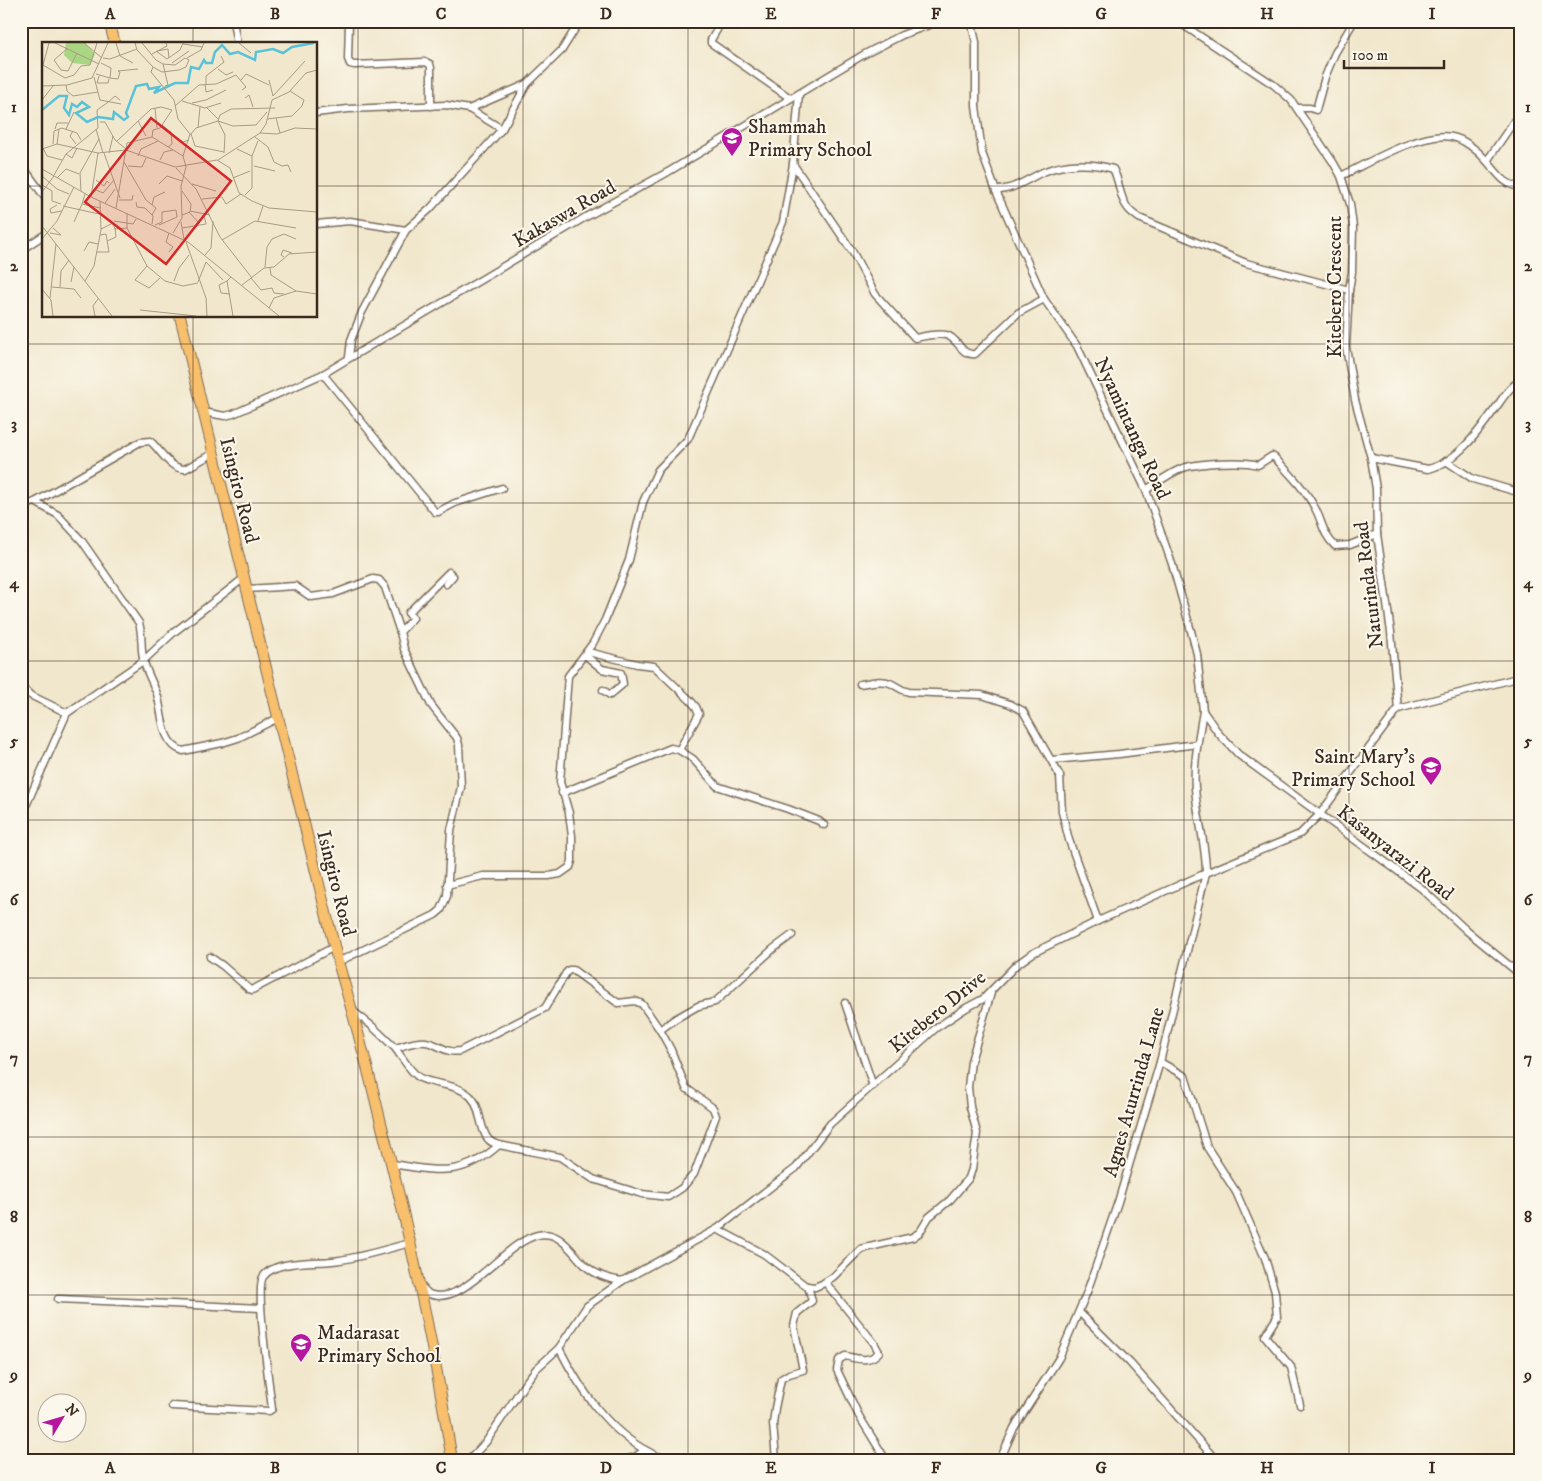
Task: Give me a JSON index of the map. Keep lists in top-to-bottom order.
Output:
{
  "streets": {
    "main road": ["Isingiro Road"],
    "street": [
      "Kakaswa Road",
      "Kitebero Crescent",
      "Nyamintanga Road",
      "Naturinda Road",
      "Kasanyarazi Road",
      "Kitebero Drive",
      "Agnes Aturrinda Lane"
    ]
  },
  "crossings": [
    ["Kakaswa Road", "Isingiro Road"],
    ["Kitebero Crescent", "Naturinda Road"],
    ["Nyamintanga Road", "Kasanyarazi Road"],
    ["Nyamintanga Road", "Kitebero Drive"],
    ["Nyamintanga Road", "Agnes Aturrinda Lane"],
    ["Naturinda Road", "Kitebero Drive"],
    ["Kasanyarazi Road", "Kitebero Drive"],
    ["Kitebero Drive", "Agnes Aturrinda Lane"]
  ],
  "places": {
    "school or university": ["Shammah Primary School", "Saint Mary's Primary School", "Madarasat Primary School"]
  },
  "scale_bar": "100 m",
  "north": "top right",
  "grid": {
    "columns": [
      "A",
      "B",
      "C",
      "D",
      "E",
      "F",
      "G",
      "H",
      "I"
    ],
    "rows": [
      "1",
      "2",
      "3",
      "4",
      "5",
      "6",
      "7",
      "8",
      "9"
    ]
  }
}
